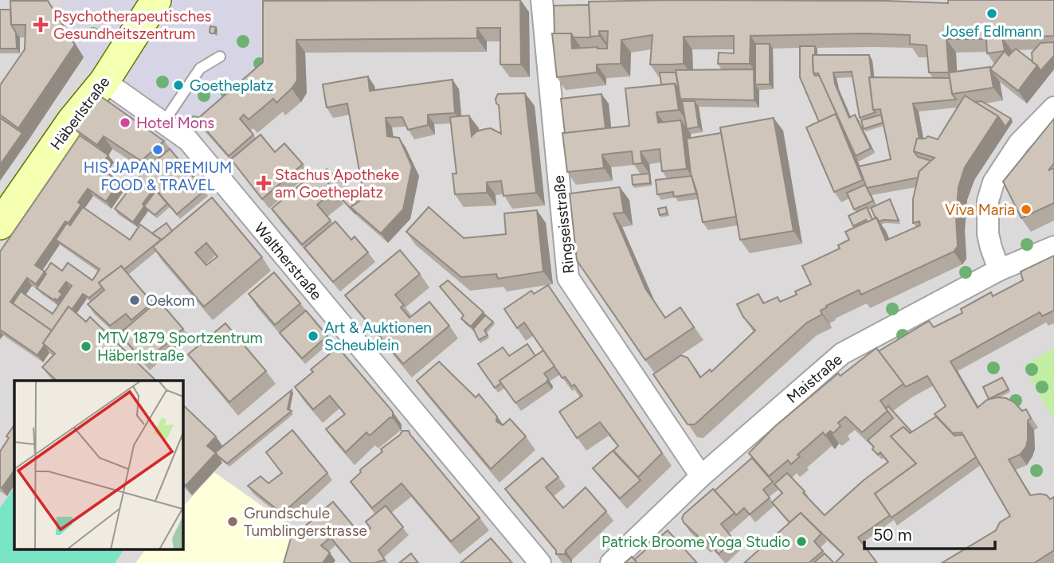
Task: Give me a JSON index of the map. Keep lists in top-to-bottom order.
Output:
{
  "streets": {
    "street": [
      "Häberlstraße",
      "Ringseisstraße",
      "Waltherstraße",
      "Maistraße"
    ]
  },
  "crossings": [
    ["Häberlstraße", "Waltherstraße"],
    ["Ringseisstraße", "Maistraße"]
  ],
  "places": {
    "other": [
      "Josef Edlmann",
      "Goetheplatz",
      "Hotel Mons",
      "HIS JAPAN PREMIUM FOOD & TRAVEL",
      "Viva Maria",
      "Oekom",
      "Art & Auktionen Scheublein",
      "MTV 1879 Sportzentrum Häberlstraße",
      "Grundschule Tumblingerstrasse",
      "Patrick Broome Yoga Studio"
    ],
    "health": ["Psychotherapeutisches Gesundheitszentrum", "Stachus Apotheke am Goetheplatz"]
  },
  "scale_bar": "50 m"
}
